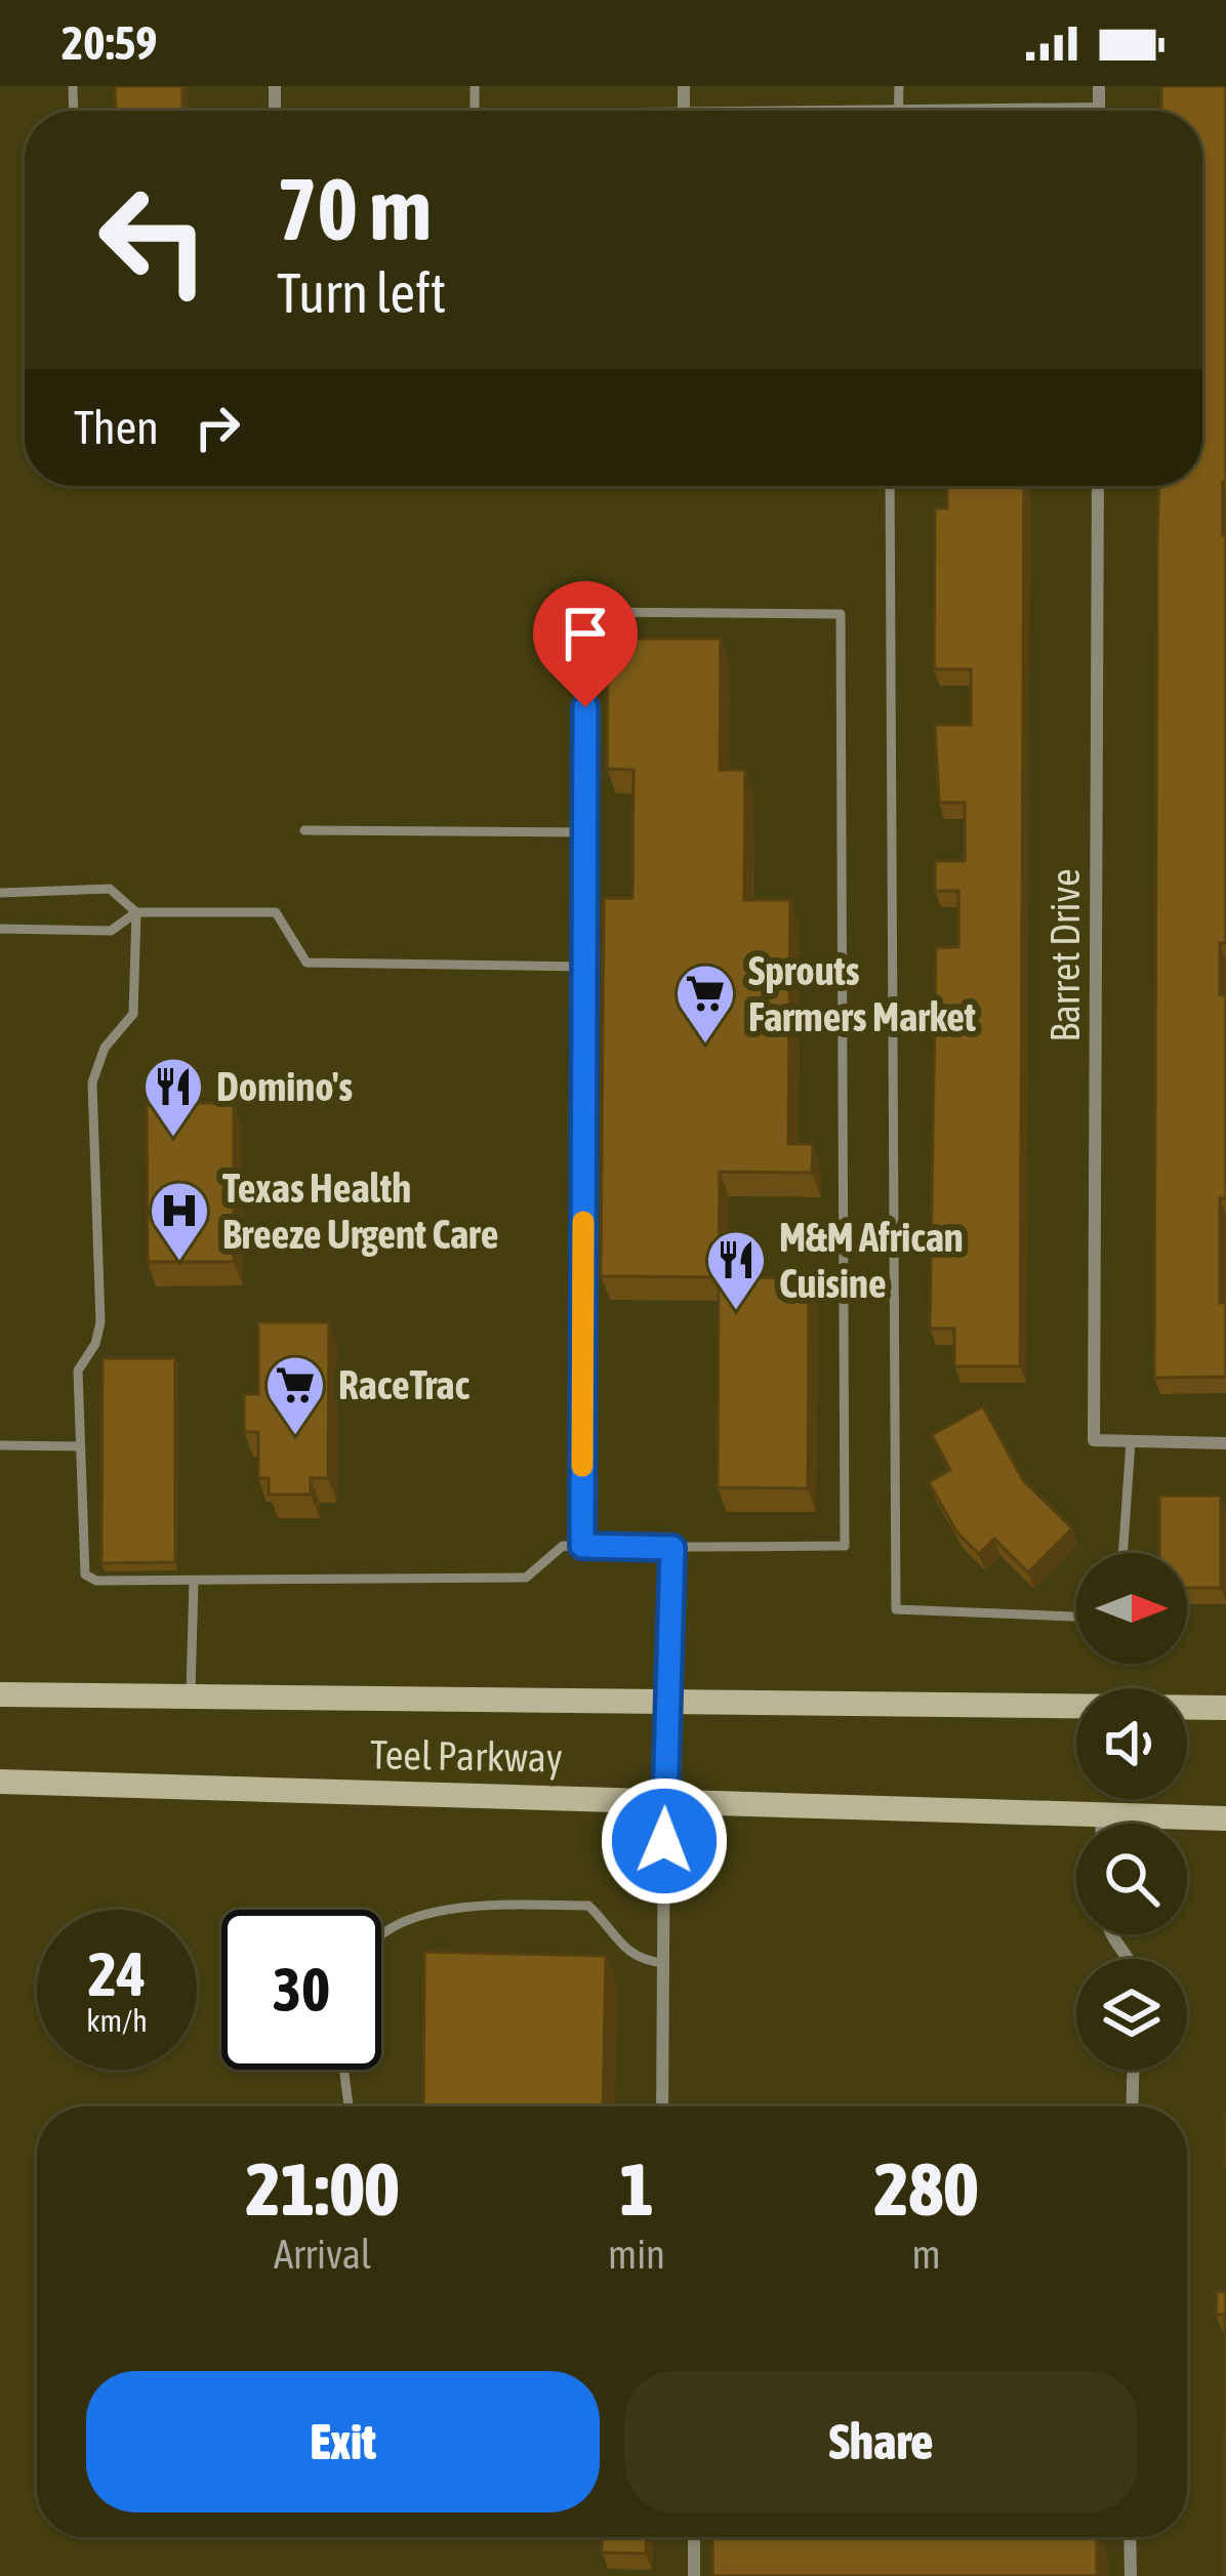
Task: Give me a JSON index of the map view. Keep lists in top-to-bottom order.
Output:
{
  "streets": {
    "main road": ["Teel Parkway"],
    "street": ["Barret Drive"]
  },
  "places": {
    "supermarket": ["Sprouts Farmers Market", "RaceTrac"],
    "restaurant": ["Domino's", "M&M African Cuisine"],
    "hospital": ["Texas Health Breeze Urgent Care"]
  },
  "north": "right",
  "page": {
    "status": "20:59",
    "turn": ["70 m", "Turn left"],
    "then": "Then",
    "speed": "24 km/h",
    "limit": "30",
    "eta": [
      "21:00",
      "Arrival",
      "1",
      "min",
      "280",
      "m"
    ],
    "buttons": ["Exit", "Share"]
  }
}
